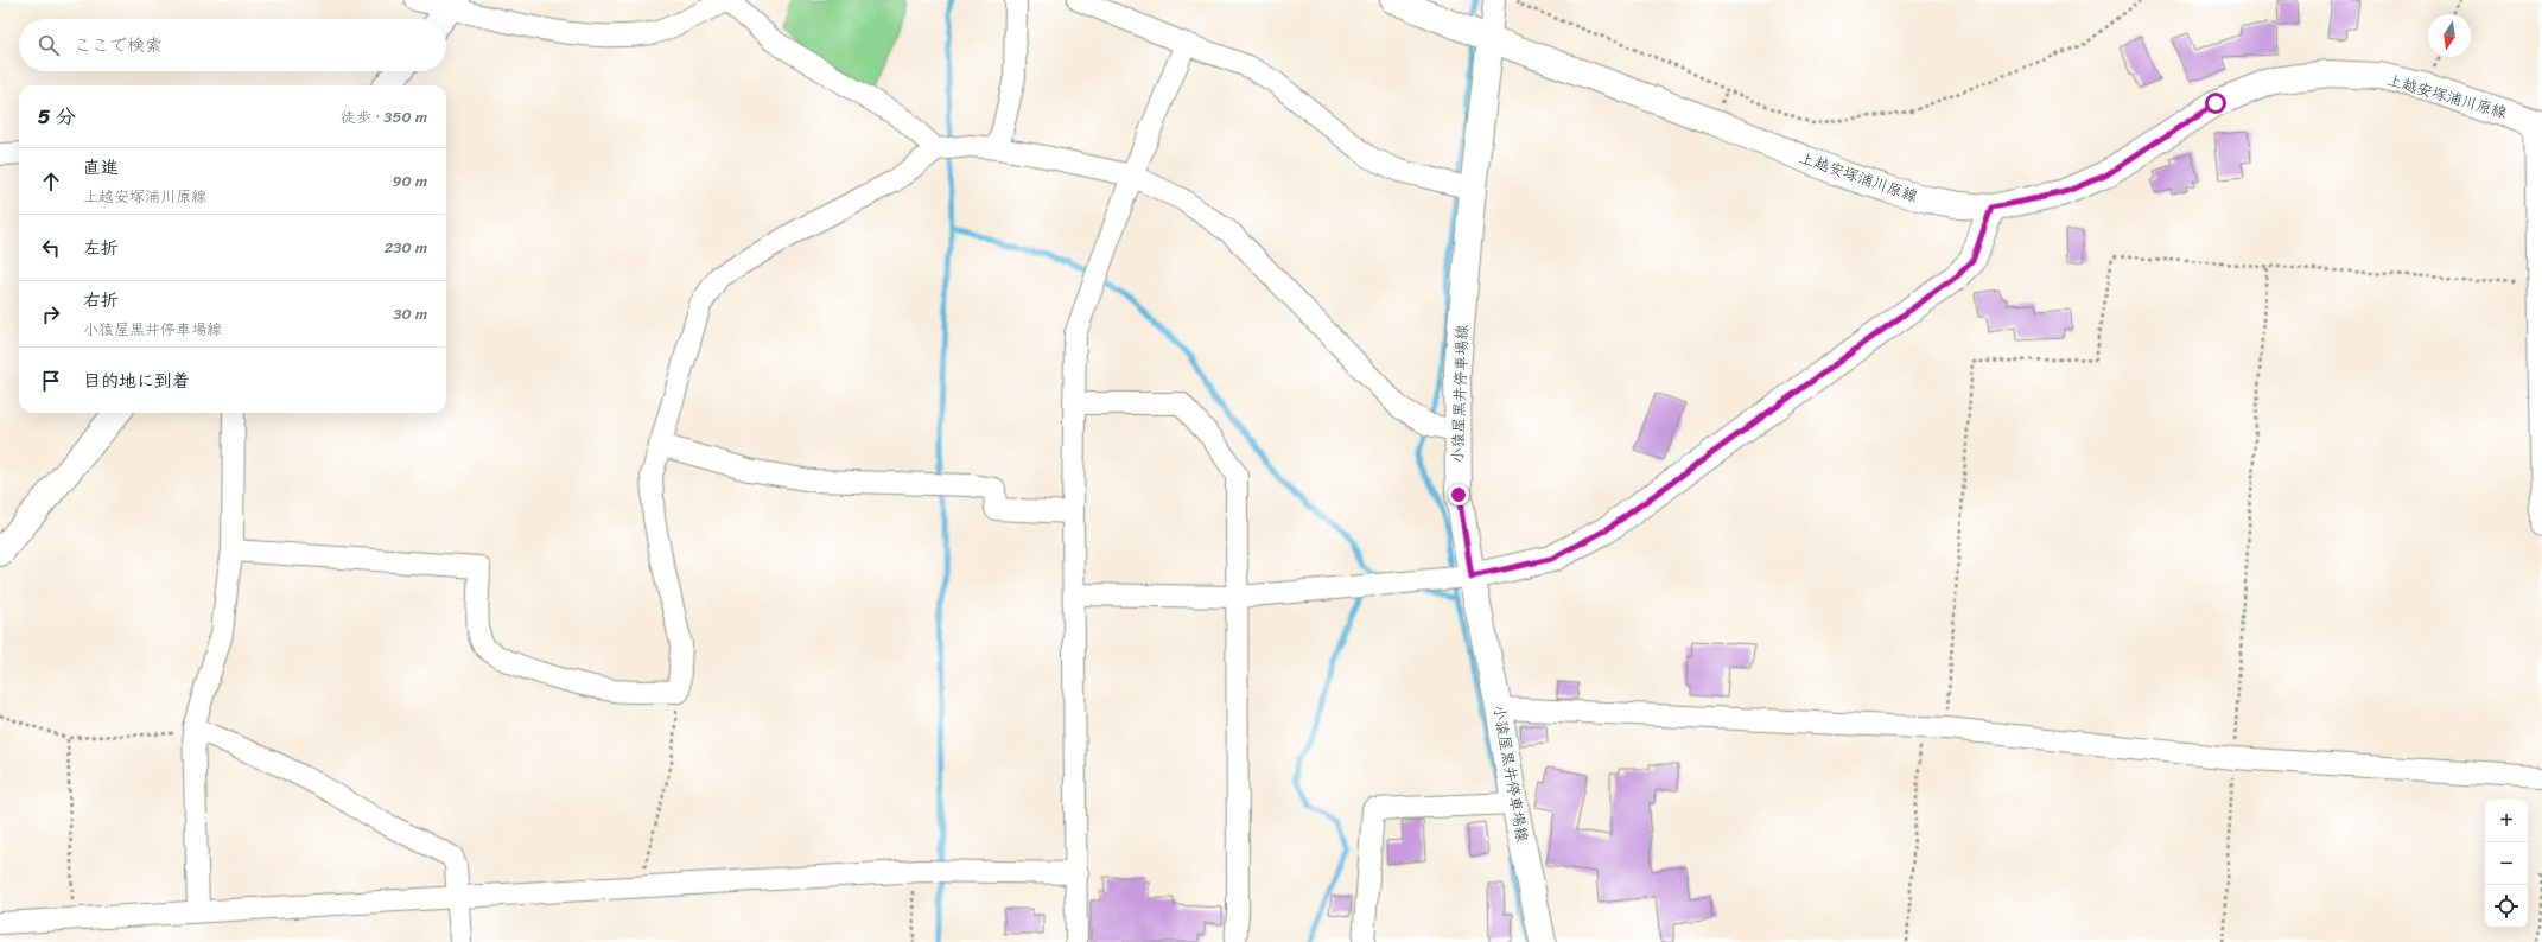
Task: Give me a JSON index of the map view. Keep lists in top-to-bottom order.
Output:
{
  "streets": {
    "main road": ["上越安塚浦川原線", "小猿屋黒井停車場線"]
  },
  "crossings": [
    ["上越安塚浦川原線", "小猿屋黒井停車場線"]
  ],
  "north": "bottom",
  "page": {
    "search": "ここで検索",
    "heading": ["5 分", "徒歩 · 350 m"],
    "list": [
      ["直進", "上越安塚浦川原線", "90 m"],
      ["左折", "230 m"],
      ["右折", "小猿屋黒井停車場線", "30 m"],
      "目的地に到着"
    ],
    "map_buttons": ["+", "−"]
  }
}
